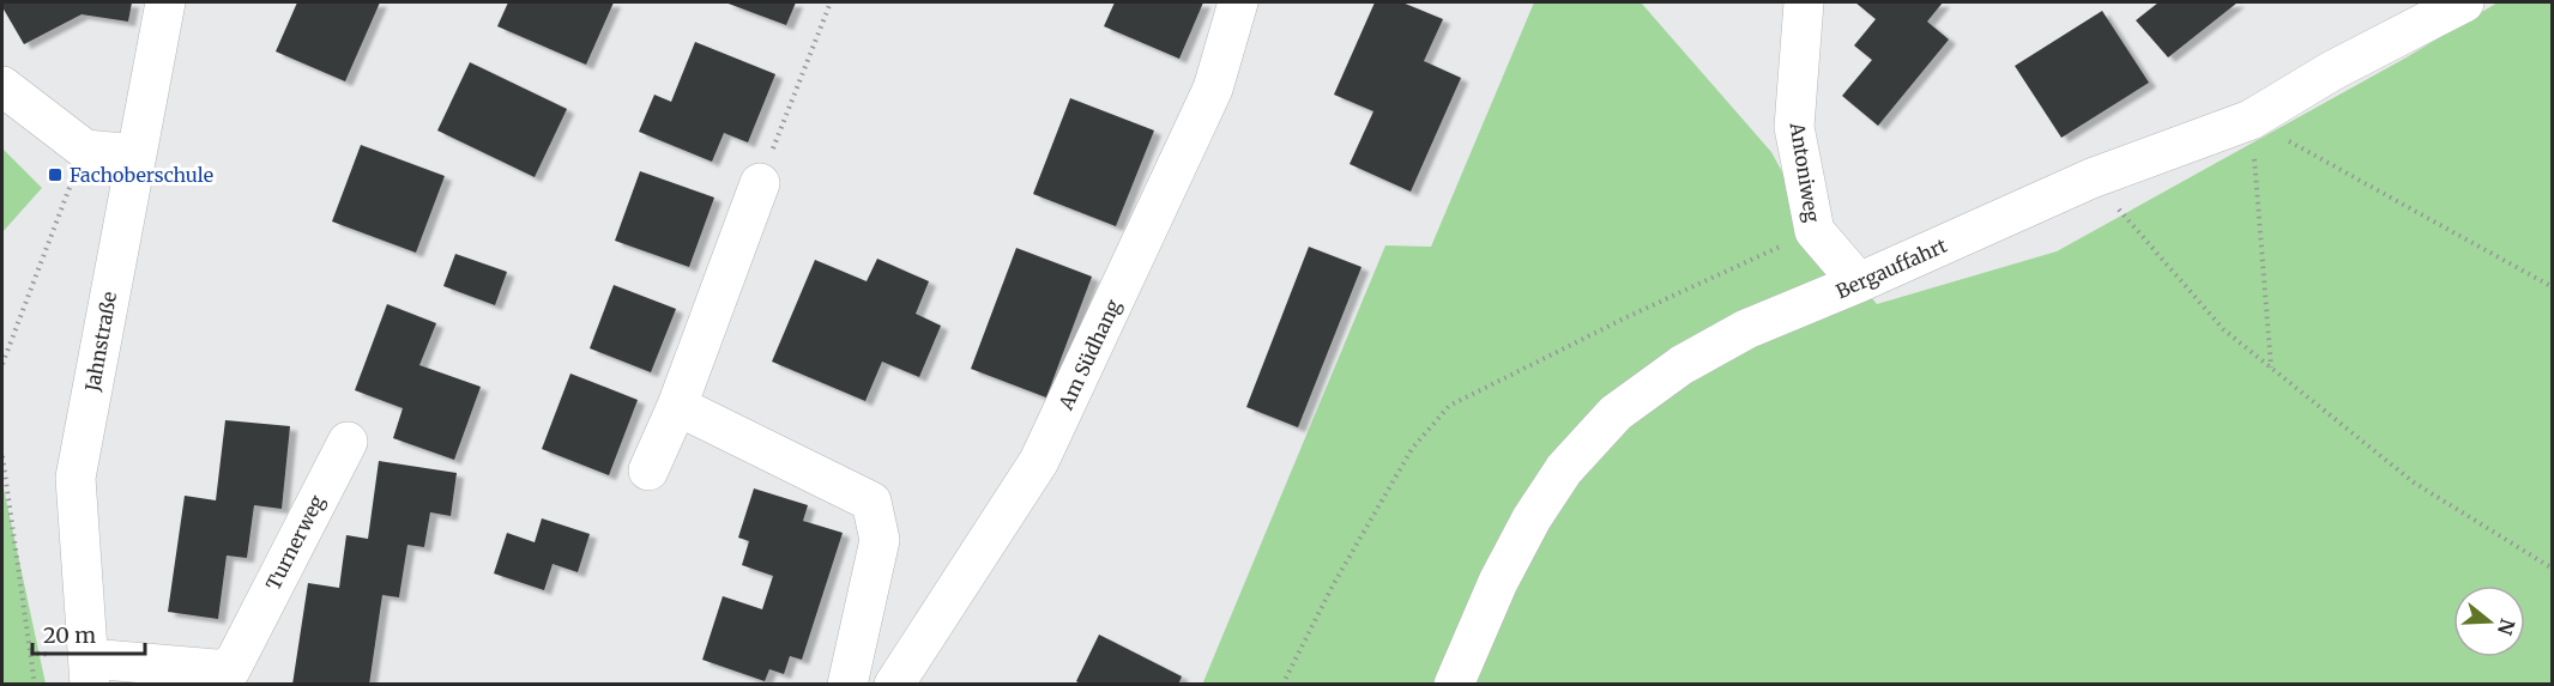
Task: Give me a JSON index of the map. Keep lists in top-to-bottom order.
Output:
{
  "streets": {
    "street": [
      "Antoniweg",
      "Bergauffahrt",
      "Jahnstraße",
      "Am Südhang",
      "Turnerweg"
    ]
  },
  "crossings": [
    ["Antoniweg", "Bergauffahrt"],
    ["Jahnstraße", "Turnerweg"]
  ],
  "places": {
    "transit": ["Fachoberschule"]
  },
  "scale_bar": "20 m",
  "north": "right"
}
